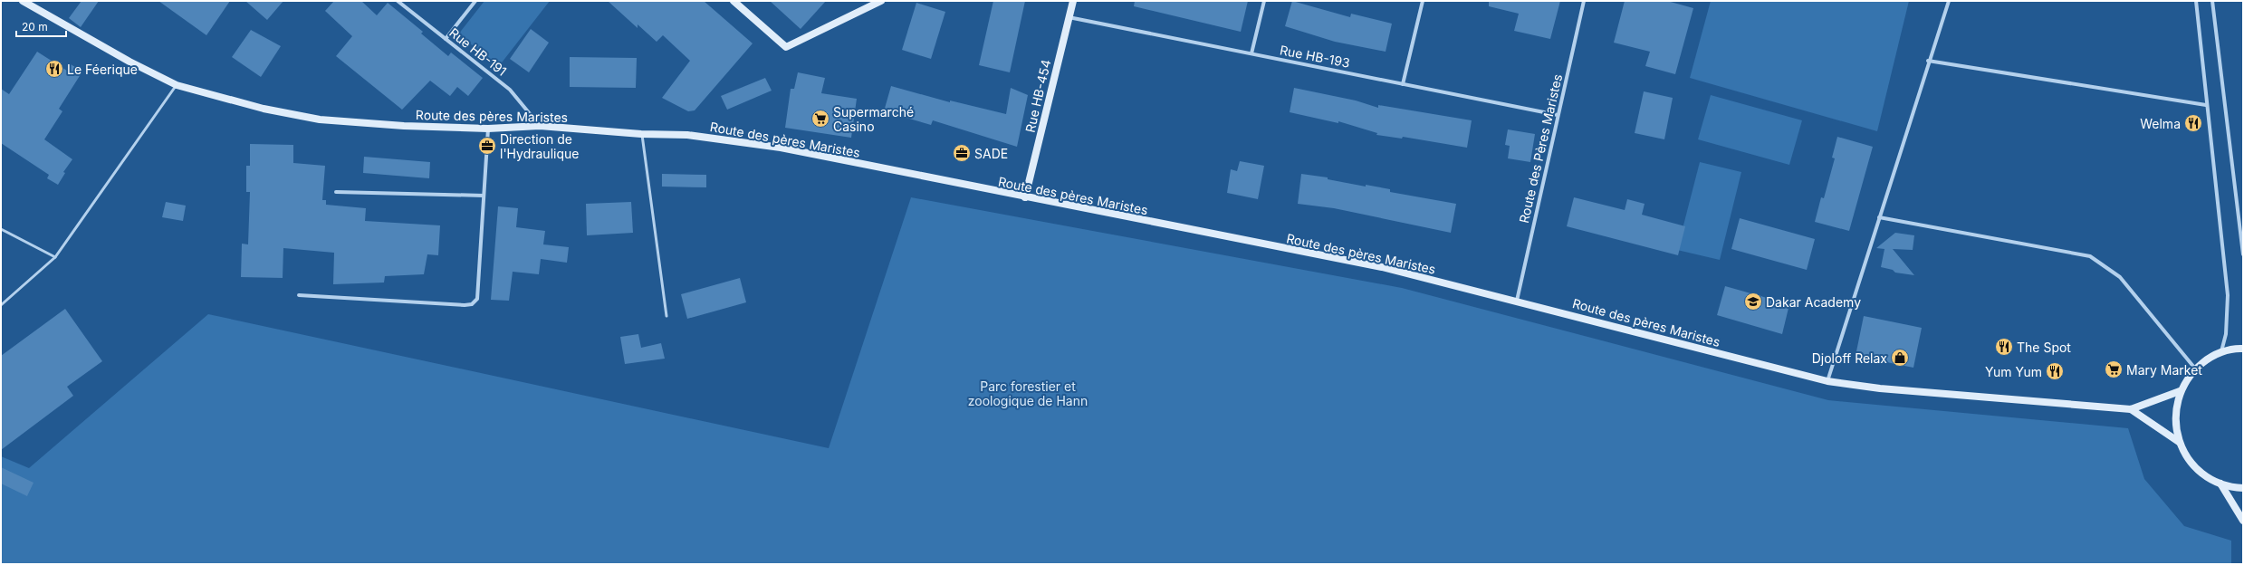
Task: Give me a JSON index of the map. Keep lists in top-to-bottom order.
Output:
{
  "streets": {
    "street": [
      "Rue HB-191",
      "Rue HB-193",
      "Rue HB-454",
      "Route des pères Maristes",
      "Route des Pères Maristes"
    ]
  },
  "crossings": [
    ["Rue HB-191", "Route des pères Maristes"],
    ["Rue HB-193", "Rue HB-454"],
    ["Rue HB-193", "Route des Pères Maristes"],
    ["Rue HB-454", "Route des pères Maristes"],
    ["Route des pères Maristes", "Route des Pères Maristes"]
  ],
  "parks": ["Parc forestier et zoologique de Hann"],
  "places": {
    "restaurant": [
      "Le Féerique",
      "Welma",
      "The Spot",
      "Yum Yum"
    ],
    "supermarket": ["Supermarché Casino", "Mary Market"],
    "office": ["Direction de l'Hydraulique", "SADE"],
    "school or university": ["Dakar Academy"],
    "shop": ["Djoloff Relax"]
  },
  "scale_bar": "20 m"
}
